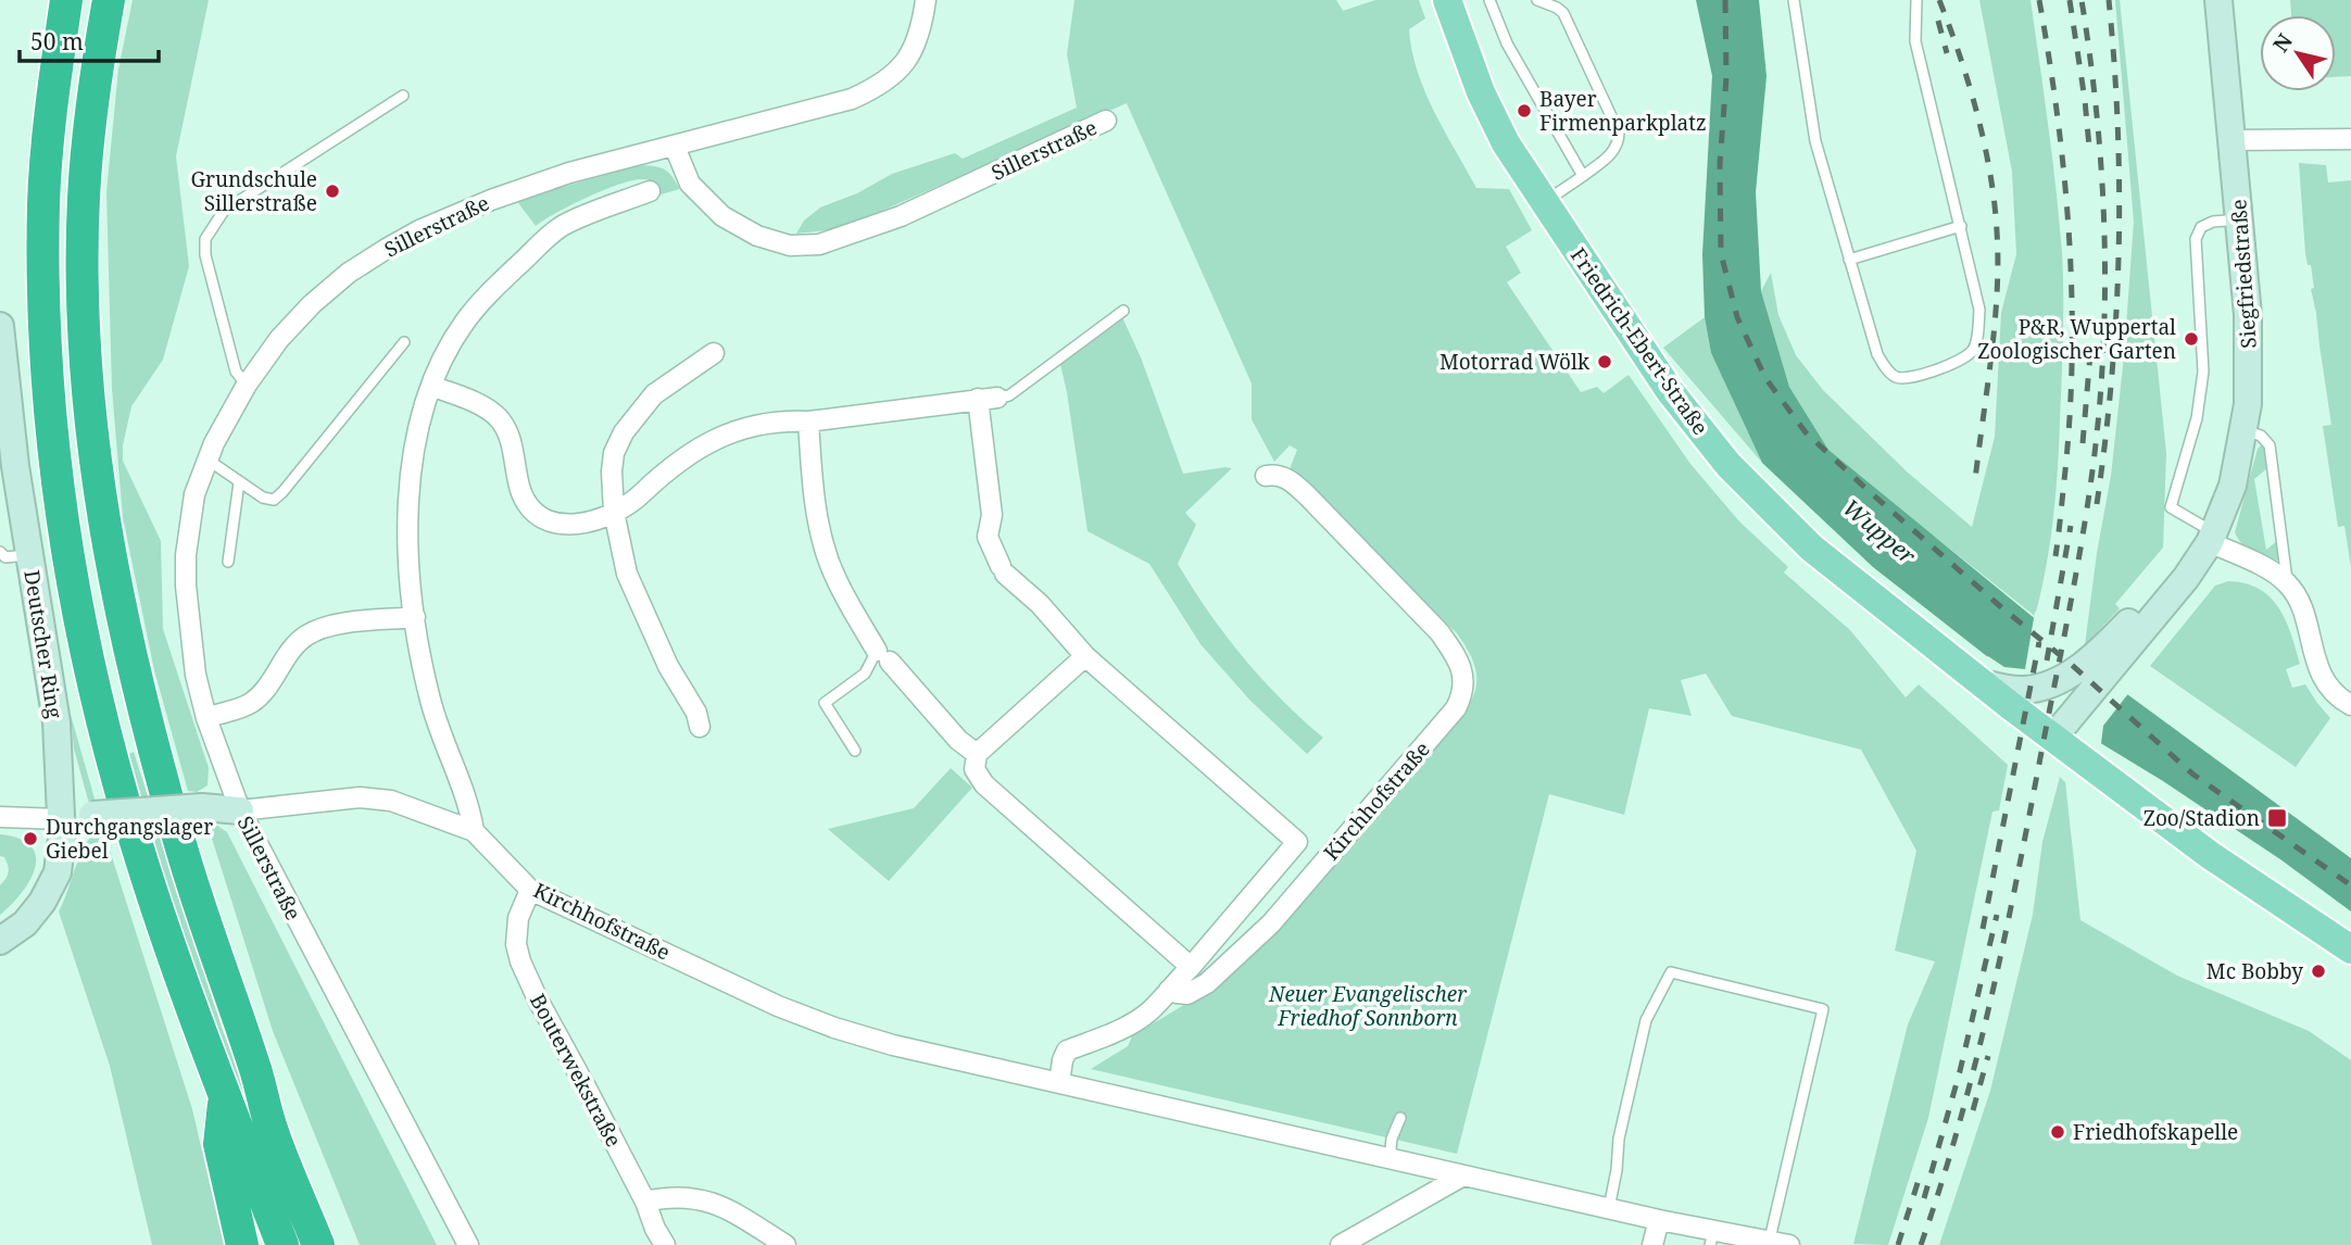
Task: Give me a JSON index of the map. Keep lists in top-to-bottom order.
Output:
{
  "streets": {
    "main road": ["Friedrich-Ebert-Straße"],
    "street": [
      "Sillerstraße",
      "Siegfriedstraße",
      "Deutscher Ring",
      "Kirchhofstraße",
      "Bouterwekstraße"
    ]
  },
  "crossings": [
    ["Sillerstraße", "Kirchhofstraße"],
    ["Siegfriedstraße", "Friedrich-Ebert-Straße"],
    ["Deutscher Ring", "Kirchhofstraße"],
    ["Kirchhofstraße", "Bouterwekstraße"]
  ],
  "water": ["Wupper"],
  "parks": ["Neuer Evangelischer Friedhof Sonnborn"],
  "places": {
    "other": [
      "Bayer Firmenparkplatz",
      "Grundschule Sillerstraße",
      "P&R, Wuppertal Zoologischer Garten",
      "Motorrad Wölk",
      "Durchgangslager Giebel",
      "Mc Bobby",
      "Friedhofskapelle"
    ],
    "transit": ["Zoo/Stadion"]
  },
  "scale_bar": "50 m",
  "north": "top left"
}
